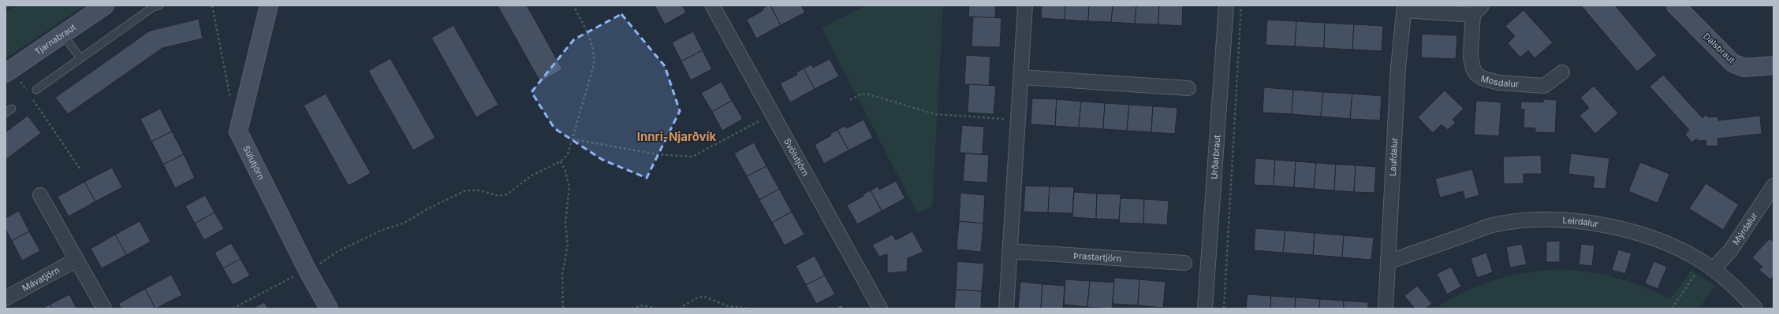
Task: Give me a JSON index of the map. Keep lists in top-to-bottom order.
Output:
{
  "streets": {
    "street": [
      "Tjarnabraut",
      "Dalsbraut",
      "Mosdalur",
      "Urðarbraut",
      "Laufdalur",
      "Svölutjörn",
      "Súlutjörn",
      "Leirdalur",
      "Mýrdalur",
      "Þrastartjörn",
      "Mávatjörn"
    ]
  },
  "crossings": [
    ["Mosdalur", "Laufdalur"],
    ["Laufdalur", "Leirdalur"],
    ["Leirdalur", "Mýrdalur"]
  ],
  "districts": ["Innri-Njarðvík"]
}
